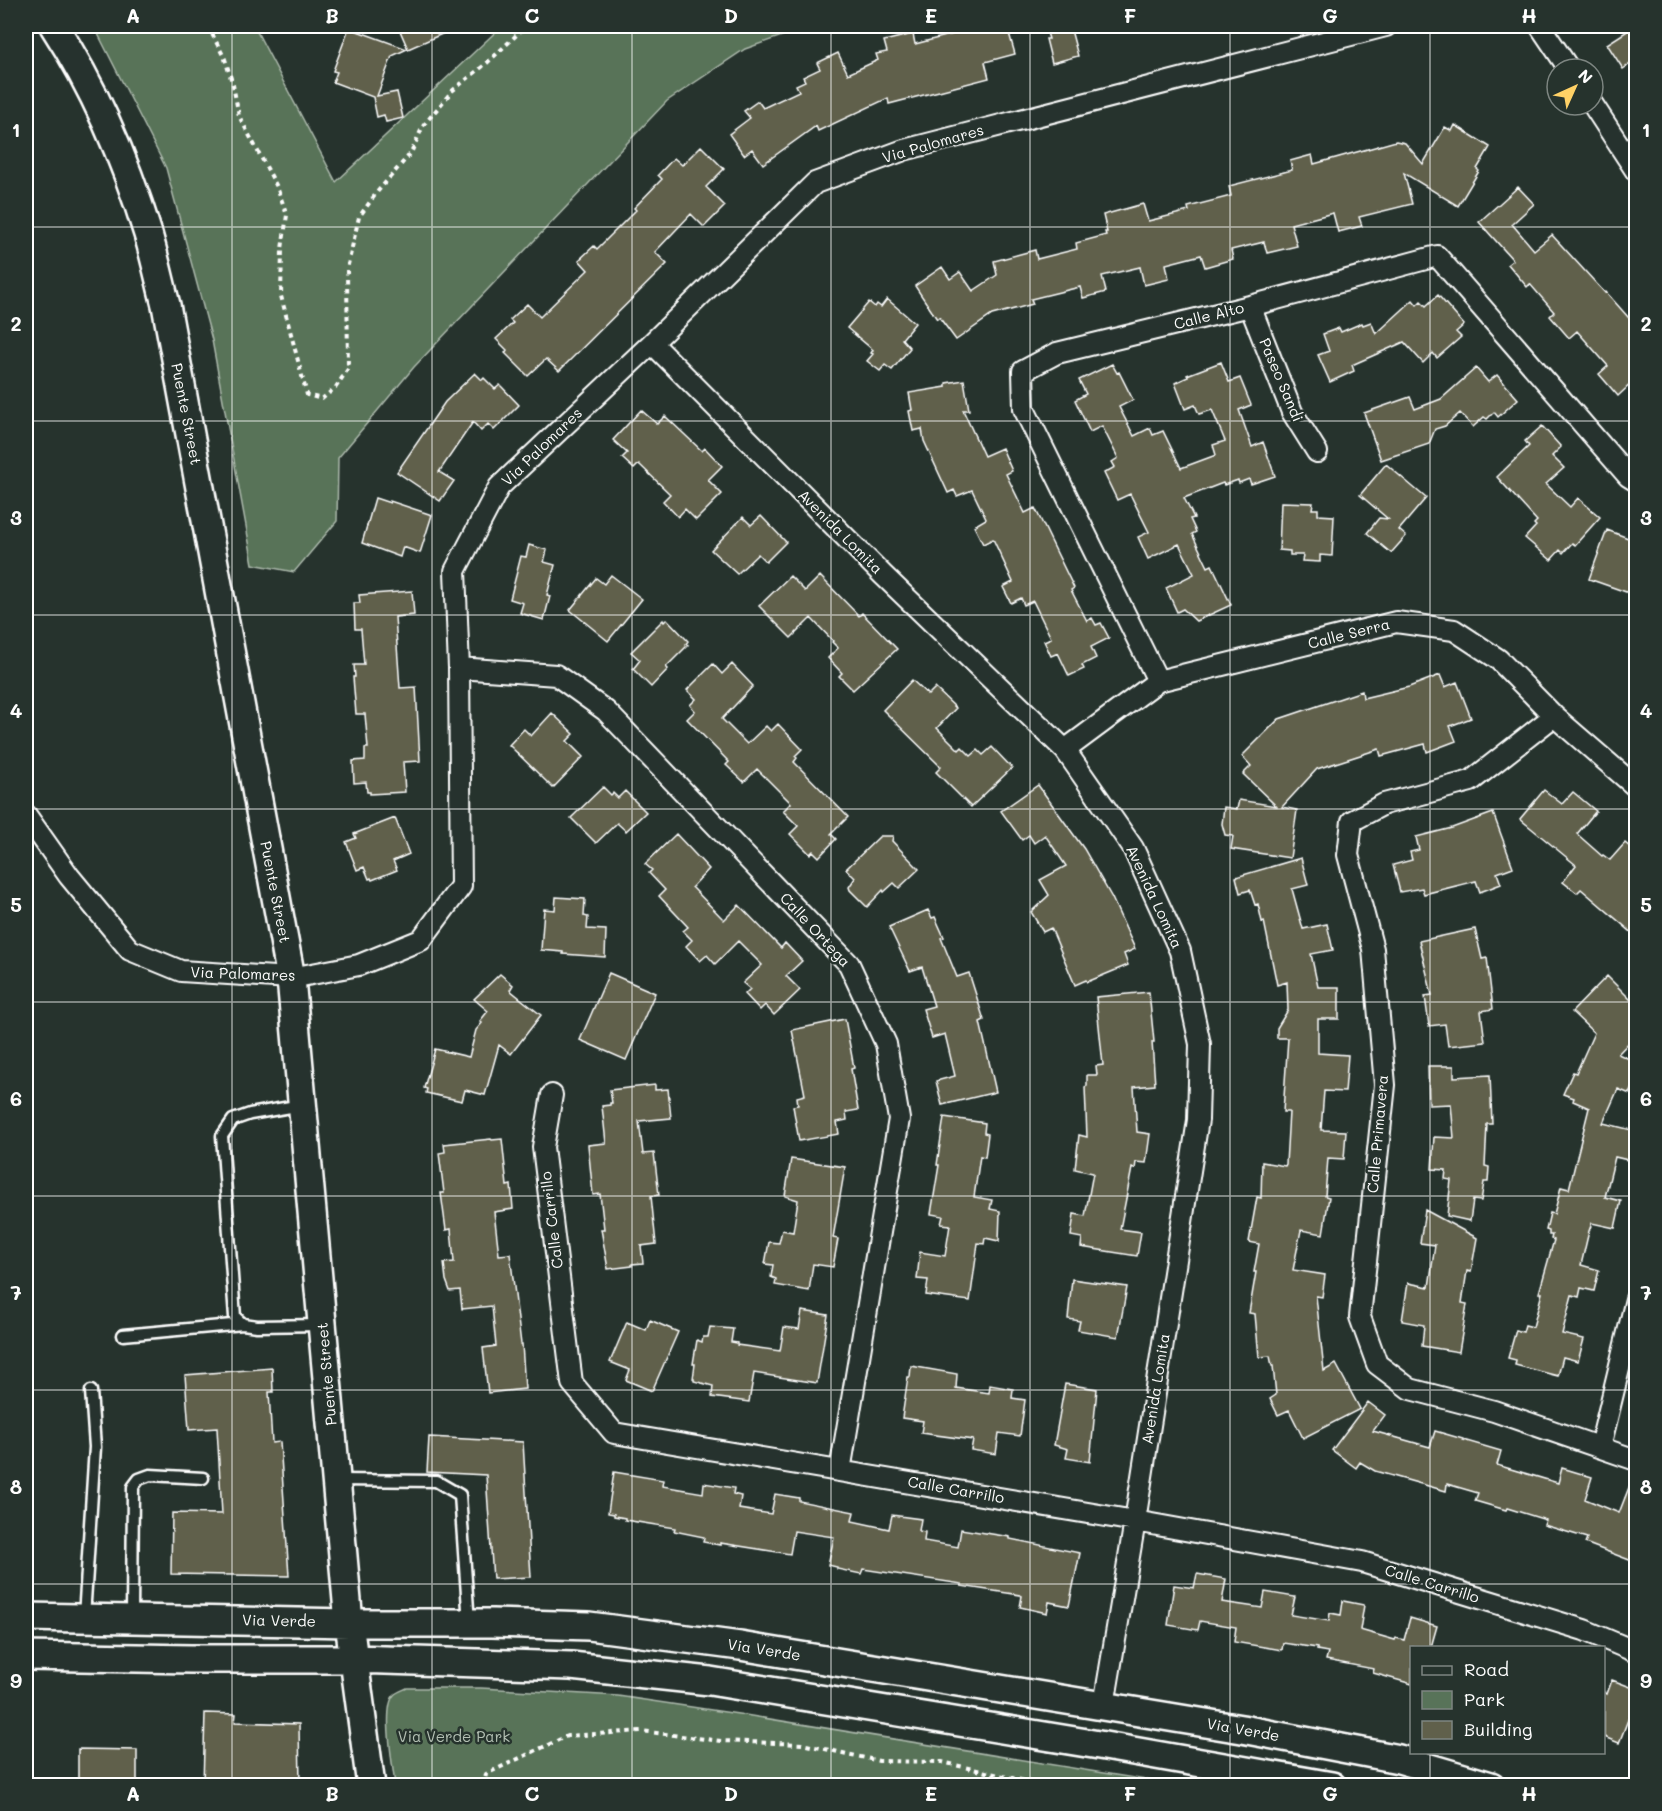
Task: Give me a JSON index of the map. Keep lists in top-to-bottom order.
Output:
{
  "streets": {
    "main road": ["Puente Street", "Via Verde"],
    "street": [
      "Via Palomares",
      "Calle Alto",
      "Paseo Sandi",
      "Avenida Lomita",
      "Calle Serra",
      "Calle Ortega",
      "Calle Primavera",
      "Calle Carrillo"
    ]
  },
  "crossings": [
    ["Via Palomares", "Puente Street"],
    ["Via Palomares", "Avenida Lomita"],
    ["Via Palomares", "Calle Ortega"],
    ["Calle Alto", "Paseo Sandi"],
    ["Calle Alto", "Calle Serra"],
    ["Puente Street", "Via Verde"],
    ["Avenida Lomita", "Calle Serra"],
    ["Avenida Lomita", "Calle Carrillo"],
    ["Avenida Lomita", "Via Verde"],
    ["Calle Serra", "Calle Primavera"],
    ["Calle Ortega", "Calle Carrillo"]
  ],
  "parks": ["Via Verde Park"],
  "legend": ["Road", "Park", "Building"],
  "north": "top right",
  "grid": {
    "columns": [
      "A",
      "B",
      "C",
      "D",
      "E",
      "F",
      "G",
      "H"
    ],
    "rows": [
      "1",
      "2",
      "3",
      "4",
      "5",
      "6",
      "7",
      "8",
      "9"
    ]
  }
}
